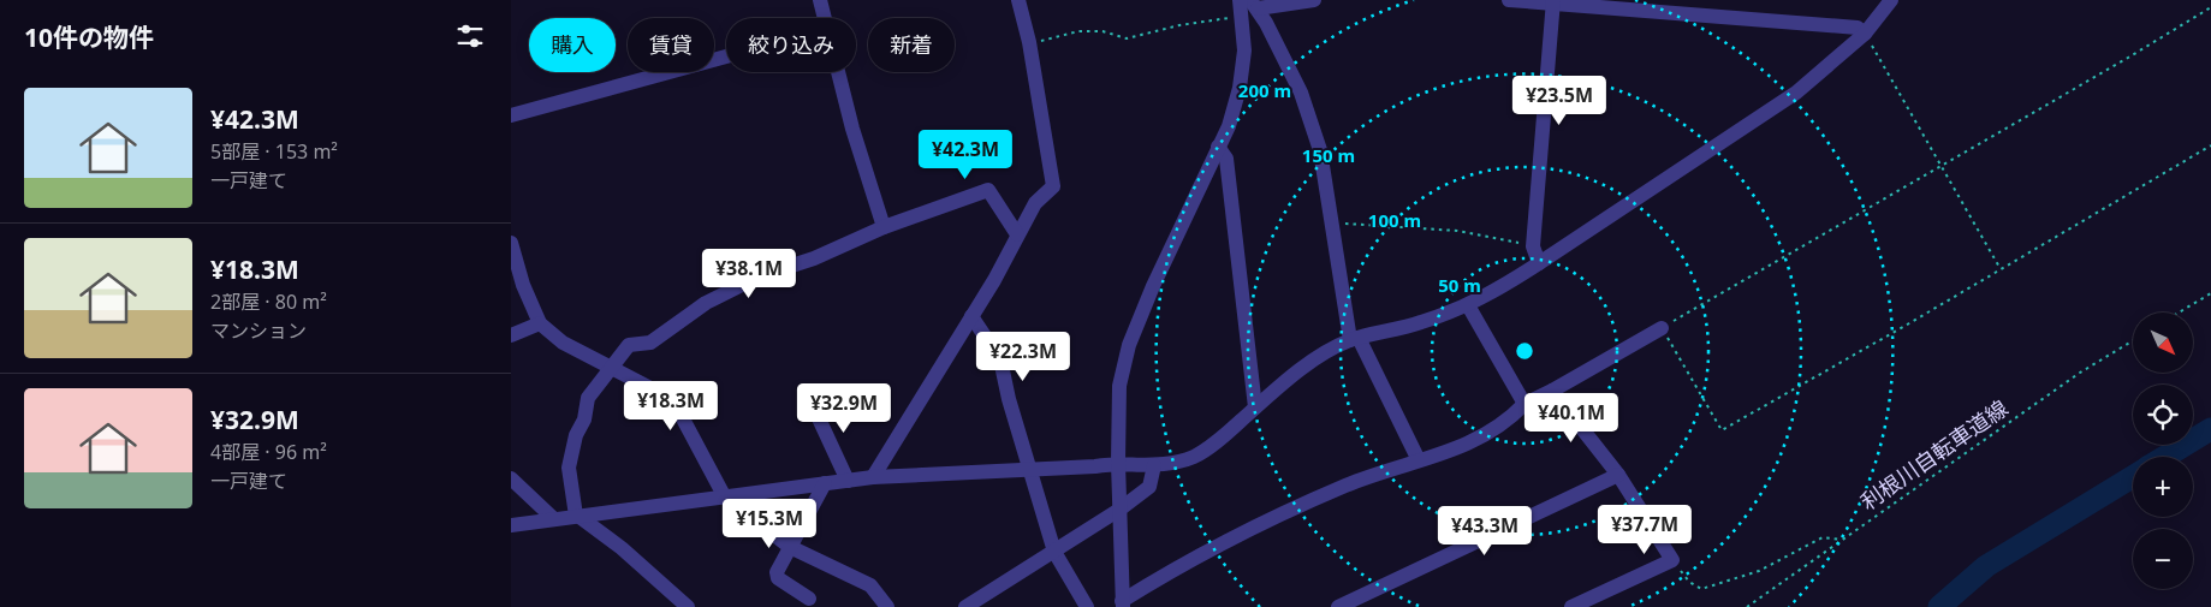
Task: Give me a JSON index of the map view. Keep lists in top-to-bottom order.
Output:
{
  "streets": {
    "path": ["利根川自転車道線"]
  },
  "north": "bottom right",
  "page": {
    "heading": "10件の物件",
    "chip": [
      "購入",
      "賃貸",
      "絞り込み",
      "新着"
    ],
    "list": [
      {
        "name": "¥42.3M",
        "note": "5部屋 · 153 m² · 一戸建て"
      },
      {
        "name": "¥18.3M",
        "note": "2部屋 · 80 m² · マンション"
      },
      {
        "name": "¥32.9M",
        "note": "4部屋 · 96 m² · 一戸建て"
      }
    ],
    "price": [
      "¥23.5M",
      "¥42.3M",
      "¥38.1M",
      "¥22.3M",
      "¥18.3M",
      "¥32.9M",
      "¥40.1M",
      "¥15.3M",
      "¥37.7M",
      "¥43.3M"
    ],
    "map_buttons": ["+", "−"]
  },
  "rings": [
    "200 m",
    "150 m",
    "100 m",
    "50 m"
  ]
}
